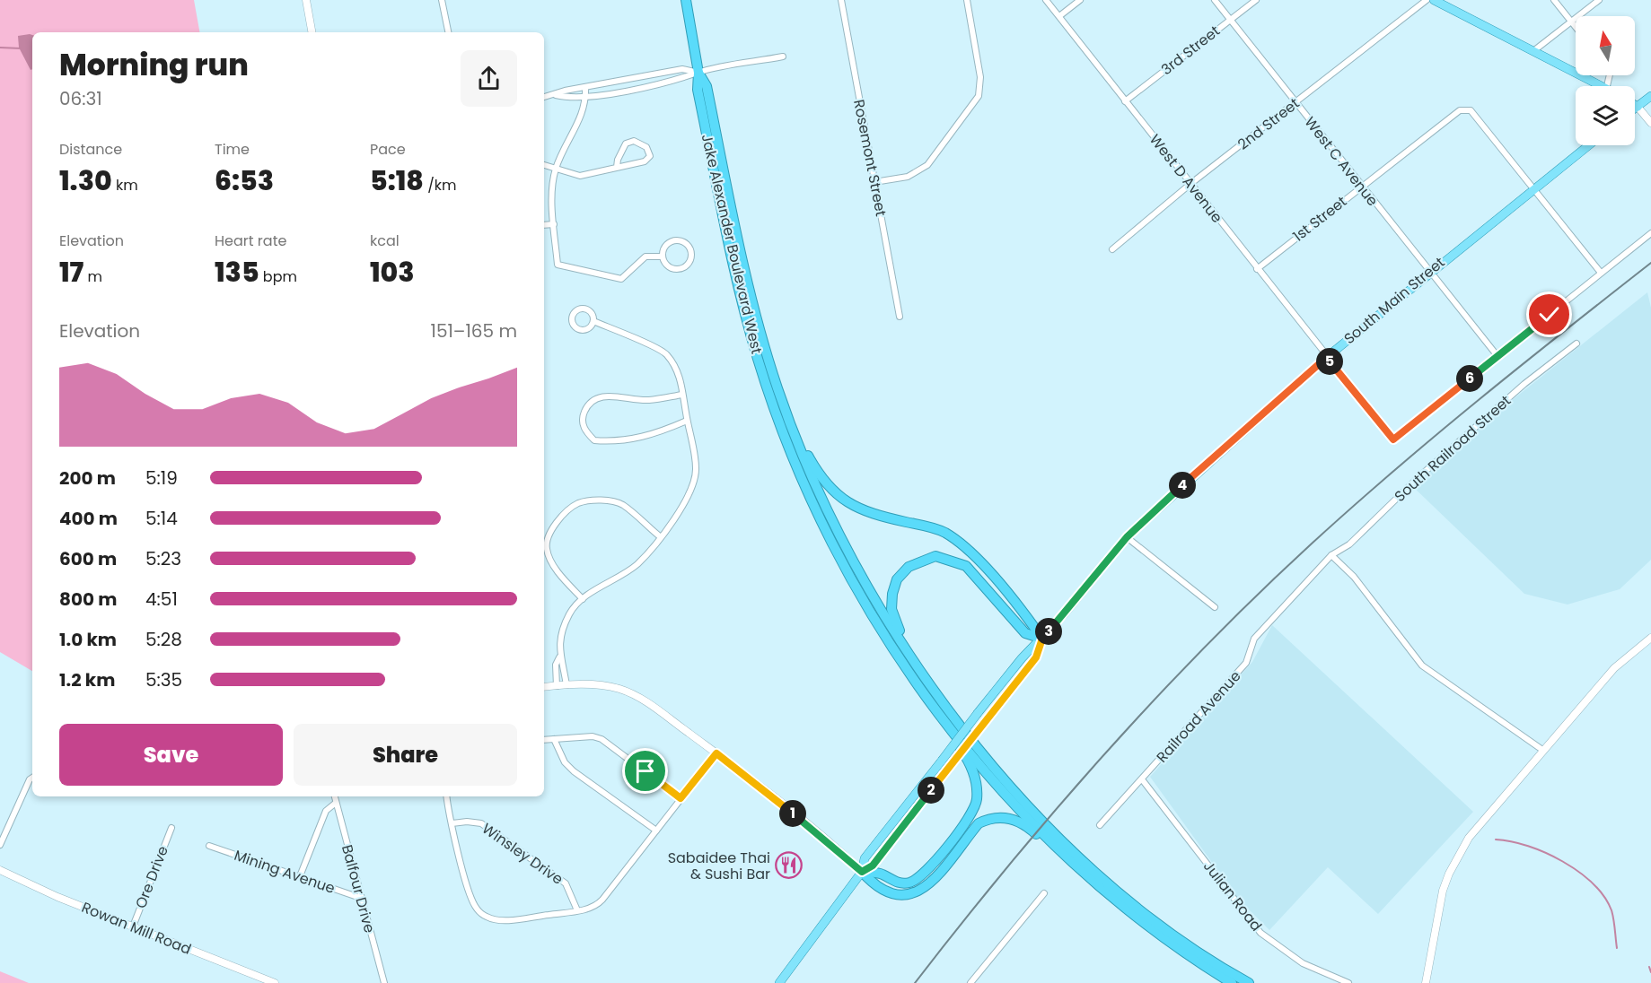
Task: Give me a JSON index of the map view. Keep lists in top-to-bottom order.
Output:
{
  "streets": {
    "highway": ["Jake Alexander Boulevard West"],
    "main road": ["South Main Street"],
    "street": [
      "3rd Street",
      "2nd Street",
      "Rosemont Street",
      "West C Avenue",
      "West D Avenue",
      "1st Street",
      "South Railroad Street",
      "Railroad Avenue",
      "Winsley Drive",
      "Mining Avenue",
      "Ore Drive",
      "Balfour Drive",
      "Julian Road",
      "Rowan Mill Road"
    ]
  },
  "crossings": [
    ["3rd Street", "West C Avenue"],
    ["3rd Street", "West D Avenue"],
    ["2nd Street", "West C Avenue"],
    ["2nd Street", "West D Avenue"],
    ["West C Avenue", "West D Avenue"],
    ["West C Avenue", "1st Street"],
    ["West C Avenue", "South Main Street"],
    ["West D Avenue", "1st Street"],
    ["West D Avenue", "South Main Street"],
    ["1st Street", "South Main Street"],
    ["South Railroad Street", "Railroad Avenue"],
    ["Railroad Avenue", "Julian Road"],
    ["Mining Avenue", "Balfour Drive"],
    ["Ore Drive", "Rowan Mill Road"]
  ],
  "places": {
    "restaurant": ["Sabaidee Thai & Sushi Bar"]
  },
  "north": "top",
  "page": {
    "heading": ["Morning run", "06:31"],
    "stats": [
      ["Distance", "1.30 km"],
      ["Time", "6:53"],
      ["Pace", "5:18 /km"],
      ["Elevation", "17 m"],
      ["Heart rate", "135 bpm"],
      ["kcal", "103"]
    ],
    "chart": ["Elevation", "151–165 m"],
    "pins": [
      "5",
      "6",
      "4",
      "3",
      "2",
      "1"
    ],
    "list": [
      {
        "name": "200 m",
        "note": "5:19"
      },
      {
        "name": "400 m",
        "note": "5:14"
      },
      {
        "name": "600 m",
        "note": "5:23"
      },
      {
        "name": "800 m",
        "note": "4:51"
      },
      {
        "name": "1.0 km",
        "note": "5:28"
      },
      {
        "name": "1.2 km",
        "note": "5:35"
      }
    ],
    "buttons": ["Save", "Share"]
  }
}
